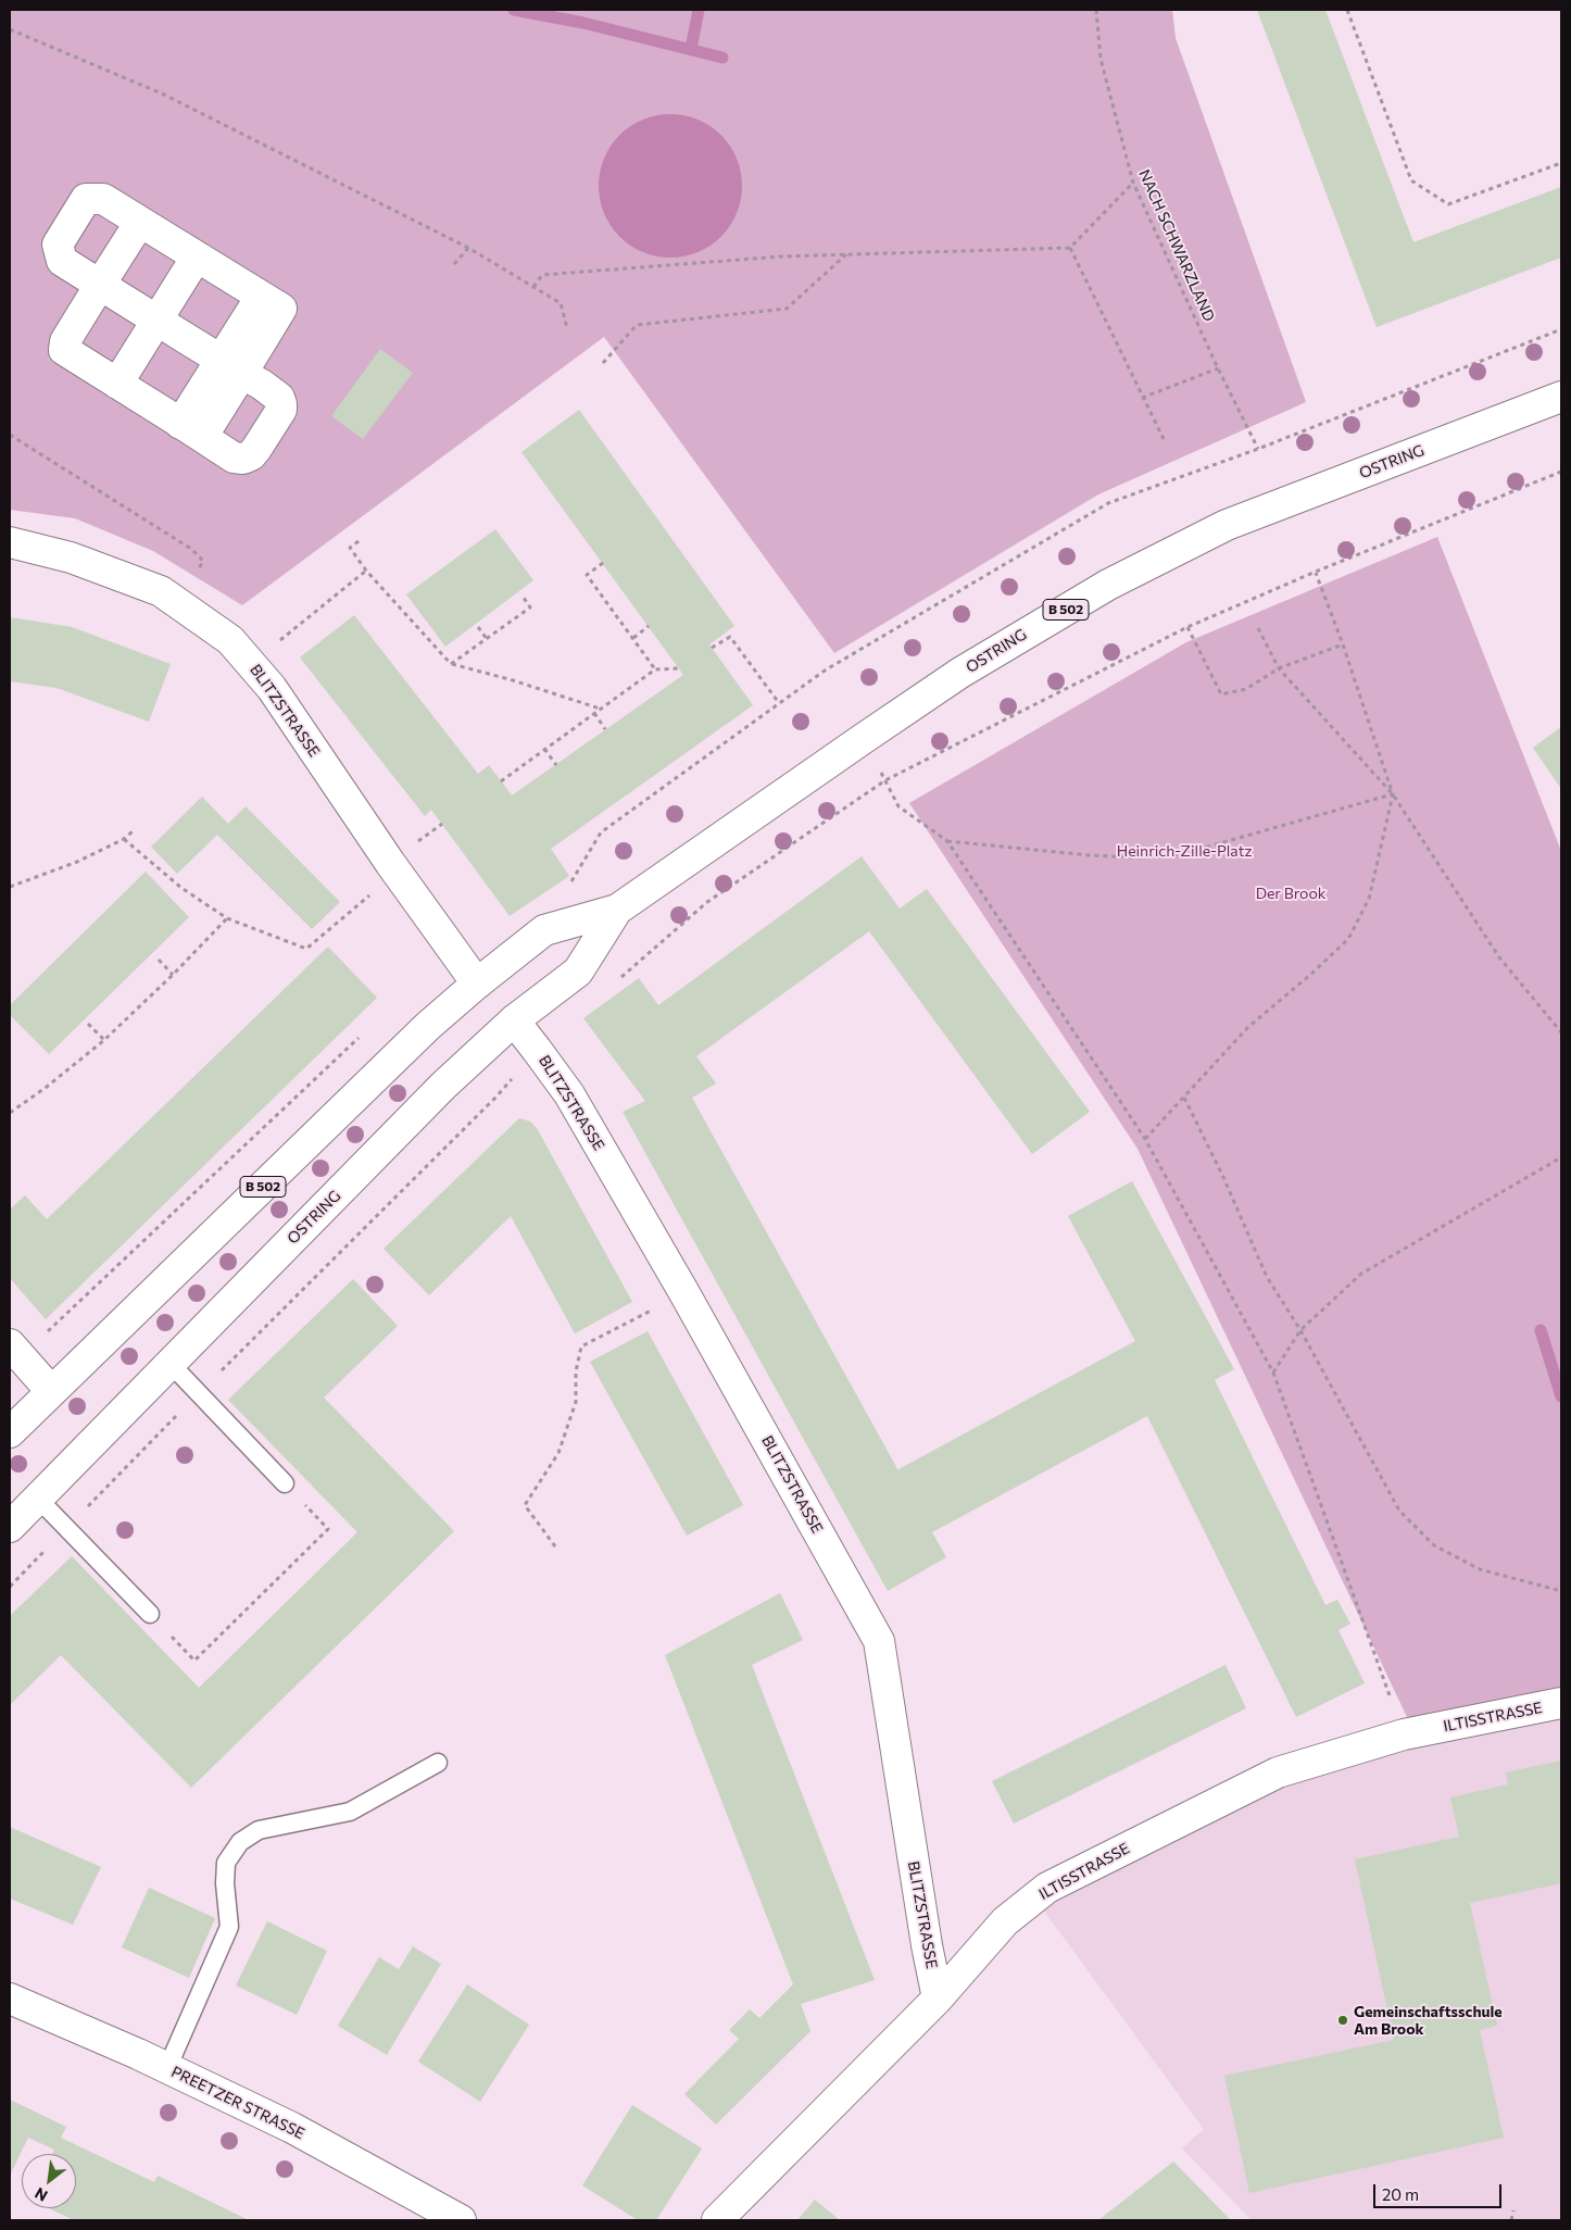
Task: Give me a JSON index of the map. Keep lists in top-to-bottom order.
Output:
{
  "streets": {
    "street": [
      "OSTRING",
      "B 502",
      "BLITZSTRASSE",
      "ILTISSTRASSE",
      "PREETZER STRASSE"
    ],
    "path": ["NACH SCHWARZLAND"]
  },
  "crossings": [
    ["OSTRING", "BLITZSTRASSE"],
    ["BLITZSTRASSE", "ILTISSTRASSE"]
  ],
  "parks": ["Heinrich-Zille-Platz", "Der Brook"],
  "places": ["Gemeinschaftsschule Am Brook"],
  "scale_bar": "20 m",
  "north": "bottom left"
}
